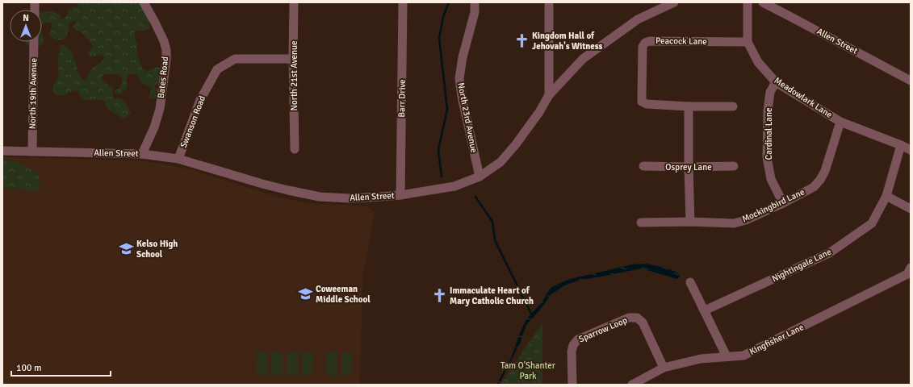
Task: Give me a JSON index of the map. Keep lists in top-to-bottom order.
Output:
{
  "streets": {
    "street": [
      "Peacock Lane",
      "Allen Street",
      "North 21st Avenue",
      "Bates Road",
      "North 19th Avenue",
      "Meadowlark Lane",
      "Barr Drive",
      "North 23rd Avenue",
      "Swanson Road",
      "Cardinal Lane",
      "Osprey Lane",
      "Mockingbird Lane",
      "Nightingale Lane",
      "Sparrow Loop",
      "Kingfisher Lane"
    ]
  },
  "crossings": [
    ["Peacock Lane", "Meadowlark Lane"],
    ["Allen Street", "Bates Road"],
    ["Allen Street", "North 19th Avenue"],
    ["Allen Street", "Barr Drive"],
    ["Allen Street", "North 23rd Avenue"],
    ["Allen Street", "Swanson Road"],
    ["North 21st Avenue", "Swanson Road"],
    ["Meadowlark Lane", "Cardinal Lane"],
    ["Meadowlark Lane", "Mockingbird Lane"],
    ["Meadowlark Lane", "Nightingale Lane"],
    ["Cardinal Lane", "Mockingbird Lane"],
    ["Sparrow Loop", "Kingfisher Lane"]
  ],
  "parks": ["Tam O'Shanter Park"],
  "places": {
    "church": ["Kingdom Hall of Jehovah's Witness", "Immaculate Heart of Mary Catholic Church"],
    "school or university": ["Kelso High School", "Coweeman Middle School"]
  },
  "scale_bar": "100 m",
  "north": "top"
}
